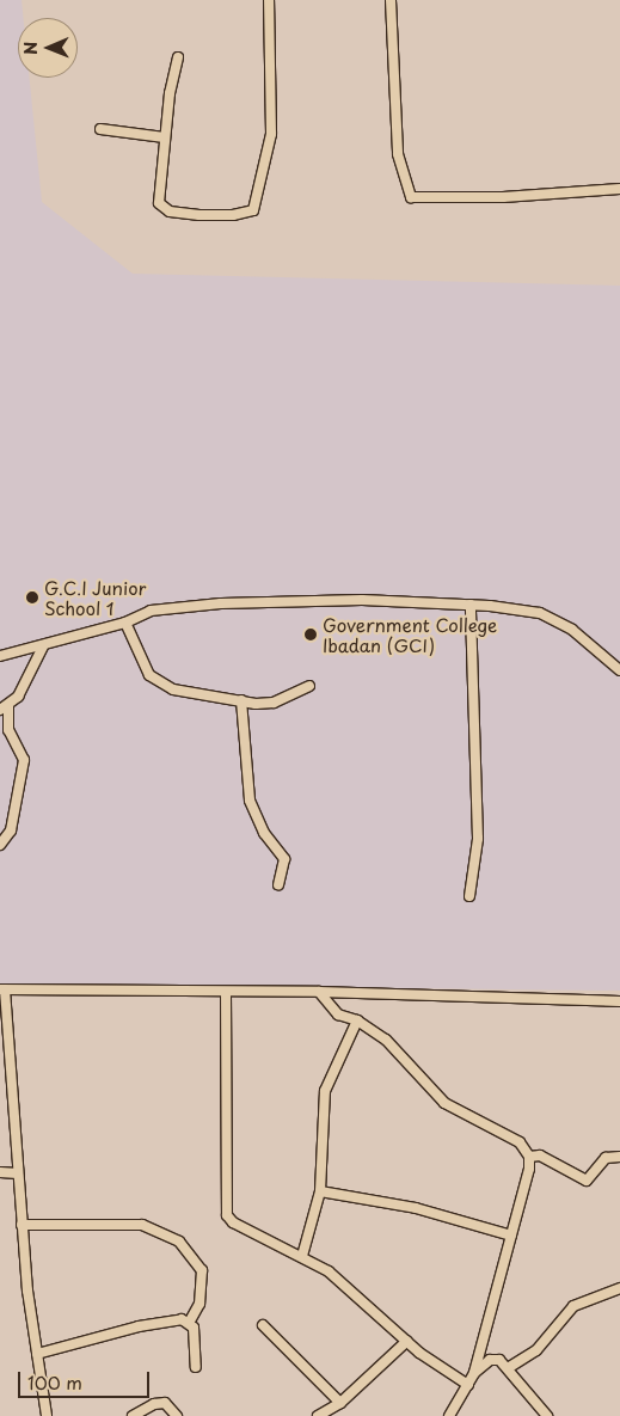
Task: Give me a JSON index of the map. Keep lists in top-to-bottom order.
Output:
{
  "places": ["G.C.I Junior School 1", "Government College Ibadan (GCI)"],
  "scale_bar": "100 m",
  "north": "left"
}
